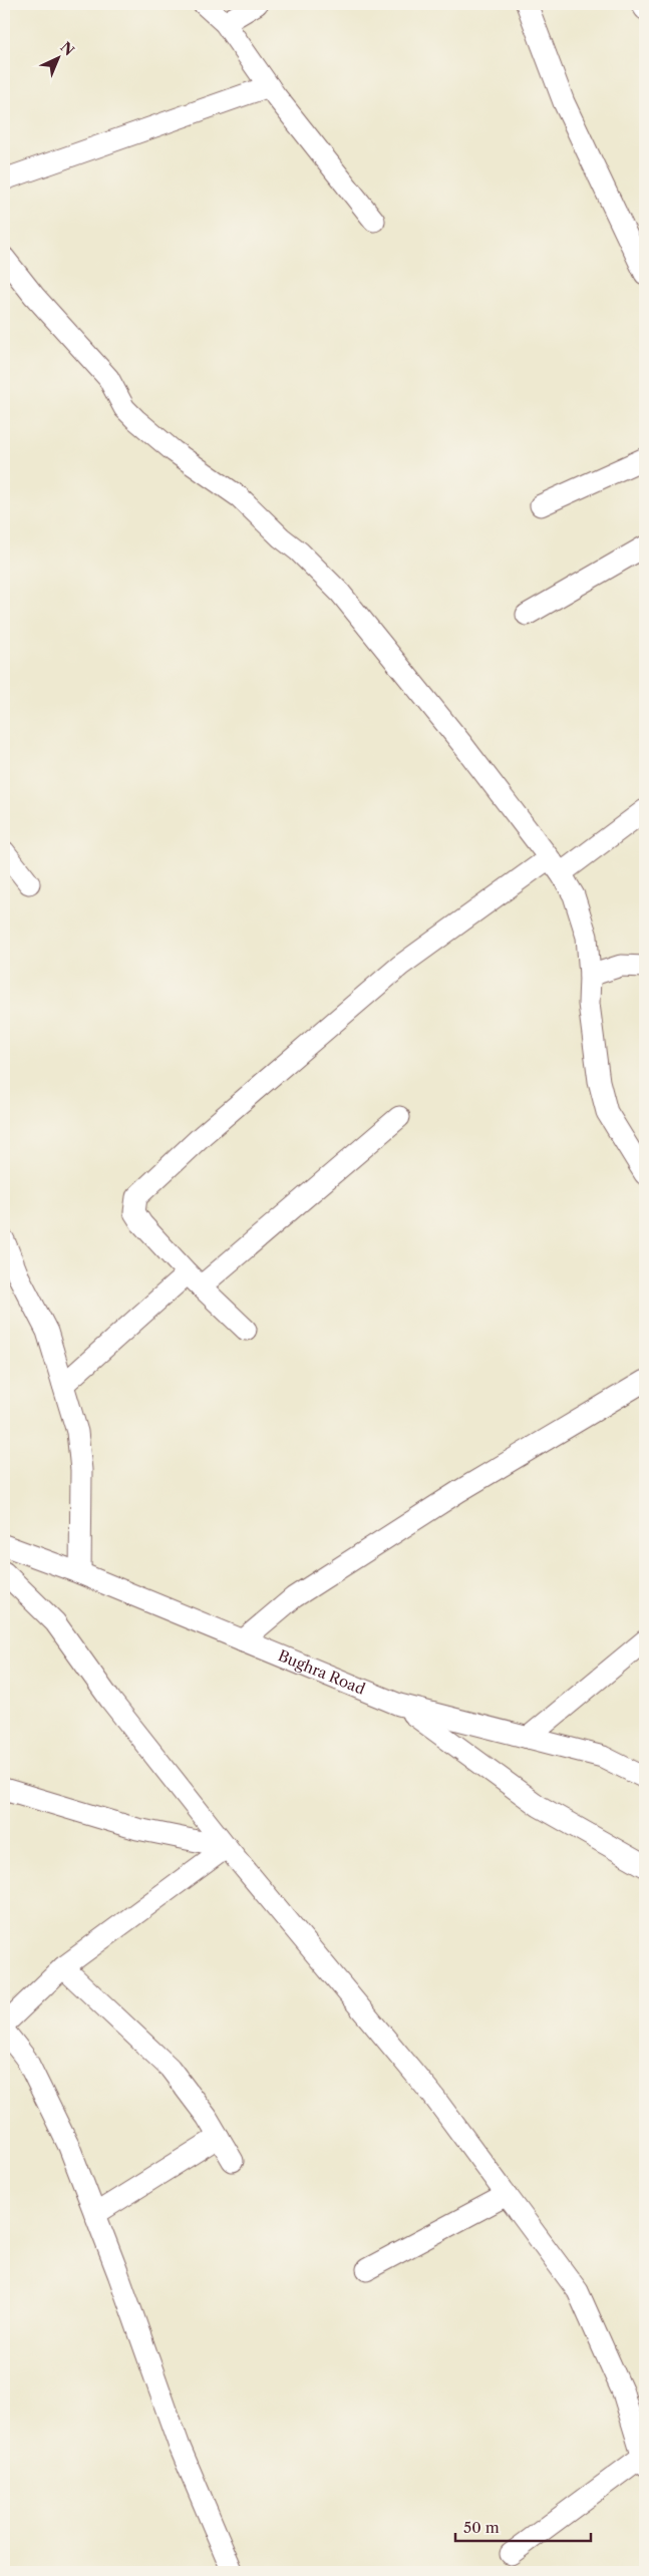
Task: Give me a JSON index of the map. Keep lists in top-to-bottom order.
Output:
{
  "streets": {
    "street": ["Bughra Road"]
  },
  "scale_bar": "50 m",
  "north": "top right"
}
